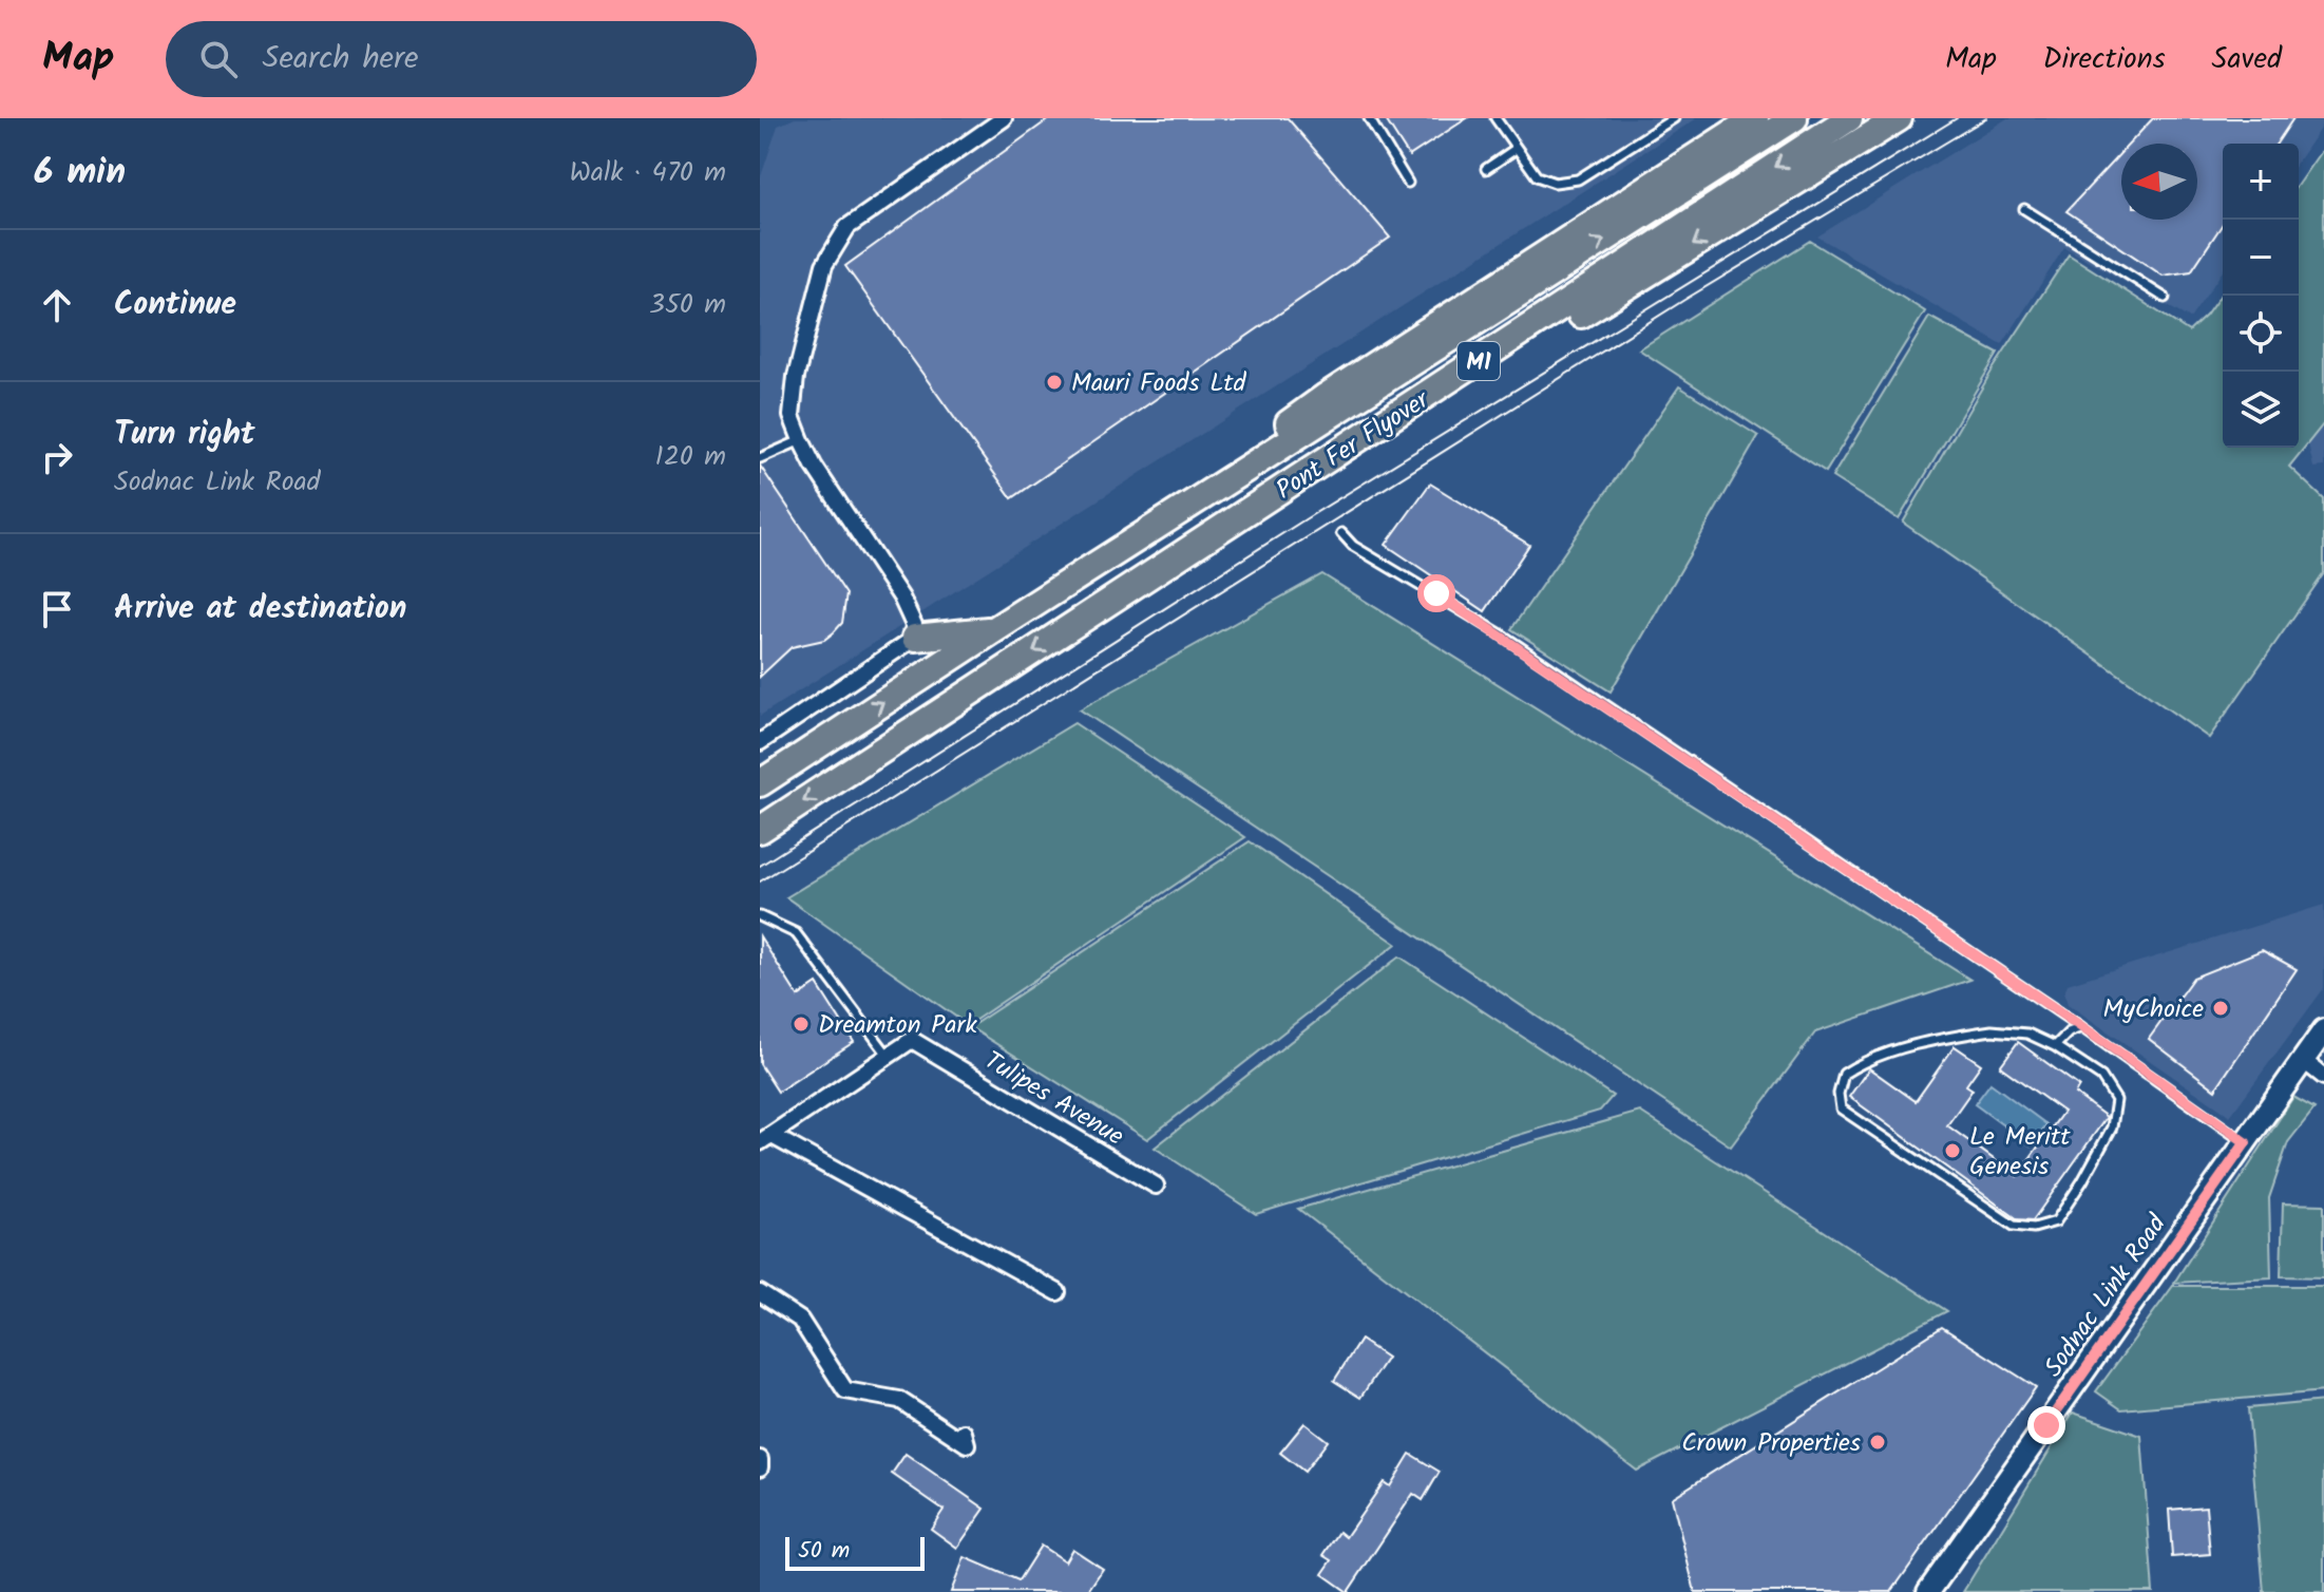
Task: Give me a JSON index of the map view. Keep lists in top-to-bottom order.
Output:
{
  "streets": {
    "highway": ["M1", "Pont Fer Flyover"],
    "main road": ["Sodnac Link Road"],
    "street": ["Tulipes Avenue"]
  },
  "crossings": [
    ["M1", "Pont Fer Flyover"]
  ],
  "places": [
    "Mauri Foods Ltd",
    "MyChoice",
    "Dreamton Park",
    "Le Meritt Genesis",
    "Crown Properties"
  ],
  "scale_bar": "50 m",
  "north": "left",
  "page": {
    "header": "Map",
    "search": "Search here",
    "nav": ["Map", "Directions", "Saved"],
    "heading": ["6 min", "Walk · 470 m"],
    "map_buttons": ["+", "−"],
    "list": [
      ["Continue", "350 m"],
      ["Turn right", "Sodnac Link Road", "120 m"],
      "Arrive at destination"
    ],
    "scale": "50 m"
  }
}
